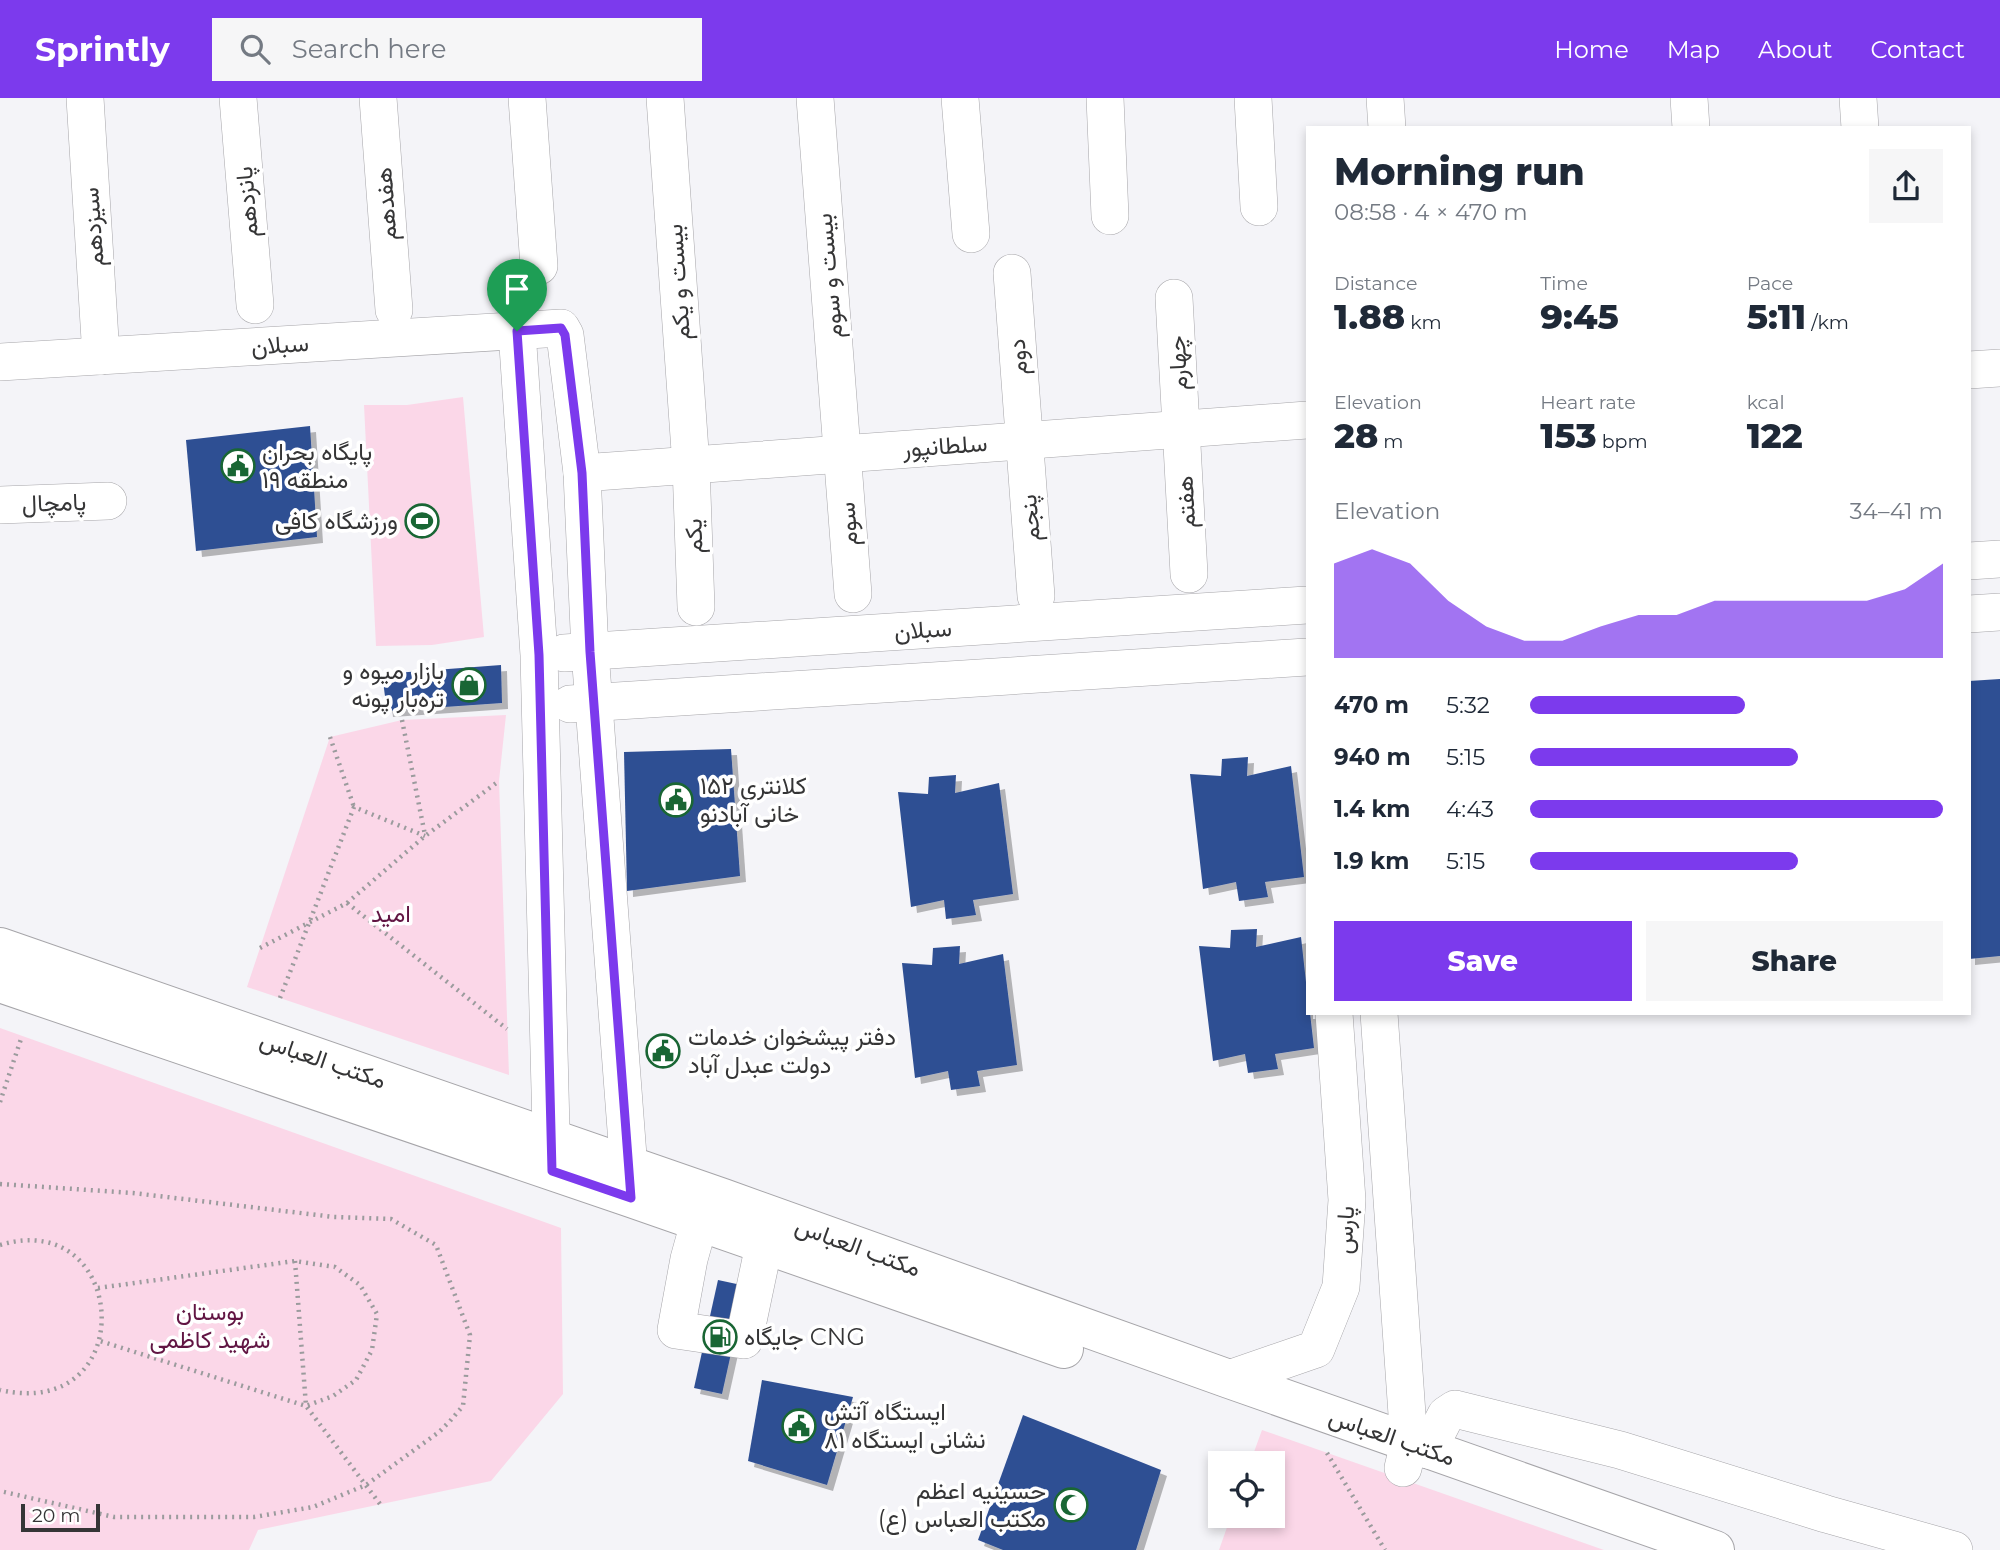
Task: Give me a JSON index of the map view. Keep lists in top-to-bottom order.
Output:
{
  "streets": {
    "main road": ["مکتب العباس"],
    "street": [
      "پانزدهم",
      "هفدهم",
      "سیزدهم",
      "بیست و سوم",
      "بیست و یکم",
      "سبلان",
      "دوم",
      "چهارم",
      "سلطانپور",
      "هفتم",
      "پامچال",
      "پنجم",
      "سوم",
      "یکم",
      "پارس"
    ]
  },
  "crossings": [
    ["سیزدهم", "سبلان"],
    ["بیست و سوم", "سلطانپور"],
    ["بیست و سوم", "سوم"],
    ["بیست و یکم", "سلطانپور"],
    ["بیست و یکم", "یکم"],
    ["سبلان", "سلطانپور"],
    ["دوم", "سلطانپور"],
    ["دوم", "پنجم"],
    ["چهارم", "سلطانپور"],
    ["چهارم", "هفتم"],
    ["سلطانپور", "هفتم"],
    ["سلطانپور", "پنجم"],
    ["سلطانپور", "سوم"],
    ["سلطانپور", "یکم"],
    ["مکتب العباس", "پارس"]
  ],
  "parks": ["امید", "بوستان شهید کاظمی"],
  "places": {
    "public building": [
      "پایگاه بحران منطقه ۱۹",
      "کلانتری ۱۵۲ خانی آبادنو",
      "دفتر پیشخوان خدمات دولت عبدل آباد",
      "ایستگاه آتش نشانی ایستگاه ۸۱"
    ],
    "sports": ["ورزشگاه کافی"],
    "shop": ["بازار میوه و تره‌بار پونه"],
    "fuel station": ["جایگاه CNG"],
    "mosque": ["حسینیه اعظم مکتب العباس (ع)"]
  },
  "scale_bar": "20 m",
  "page": {
    "header": "Sprintly",
    "search": "Search here",
    "nav": [
      "Home",
      "Map",
      "About",
      "Contact"
    ],
    "heading": ["Morning run", "08:58 · 4 × 470 m"],
    "stats": [
      ["Distance", "1.88 km"],
      ["Time", "9:45"],
      ["Pace", "5:11 /km"],
      ["Elevation", "28 m"],
      ["Heart rate", "153 bpm"],
      ["kcal", "122"]
    ],
    "chart": ["Elevation", "34–41 m"],
    "list": [
      {
        "name": "470 m",
        "note": "5:32"
      },
      {
        "name": "940 m",
        "note": "5:15"
      },
      {
        "name": "1.4 km",
        "note": "4:43"
      },
      {
        "name": "1.9 km",
        "note": "5:15"
      }
    ],
    "buttons": ["Save", "Share"],
    "scale": "20 m"
  }
}
